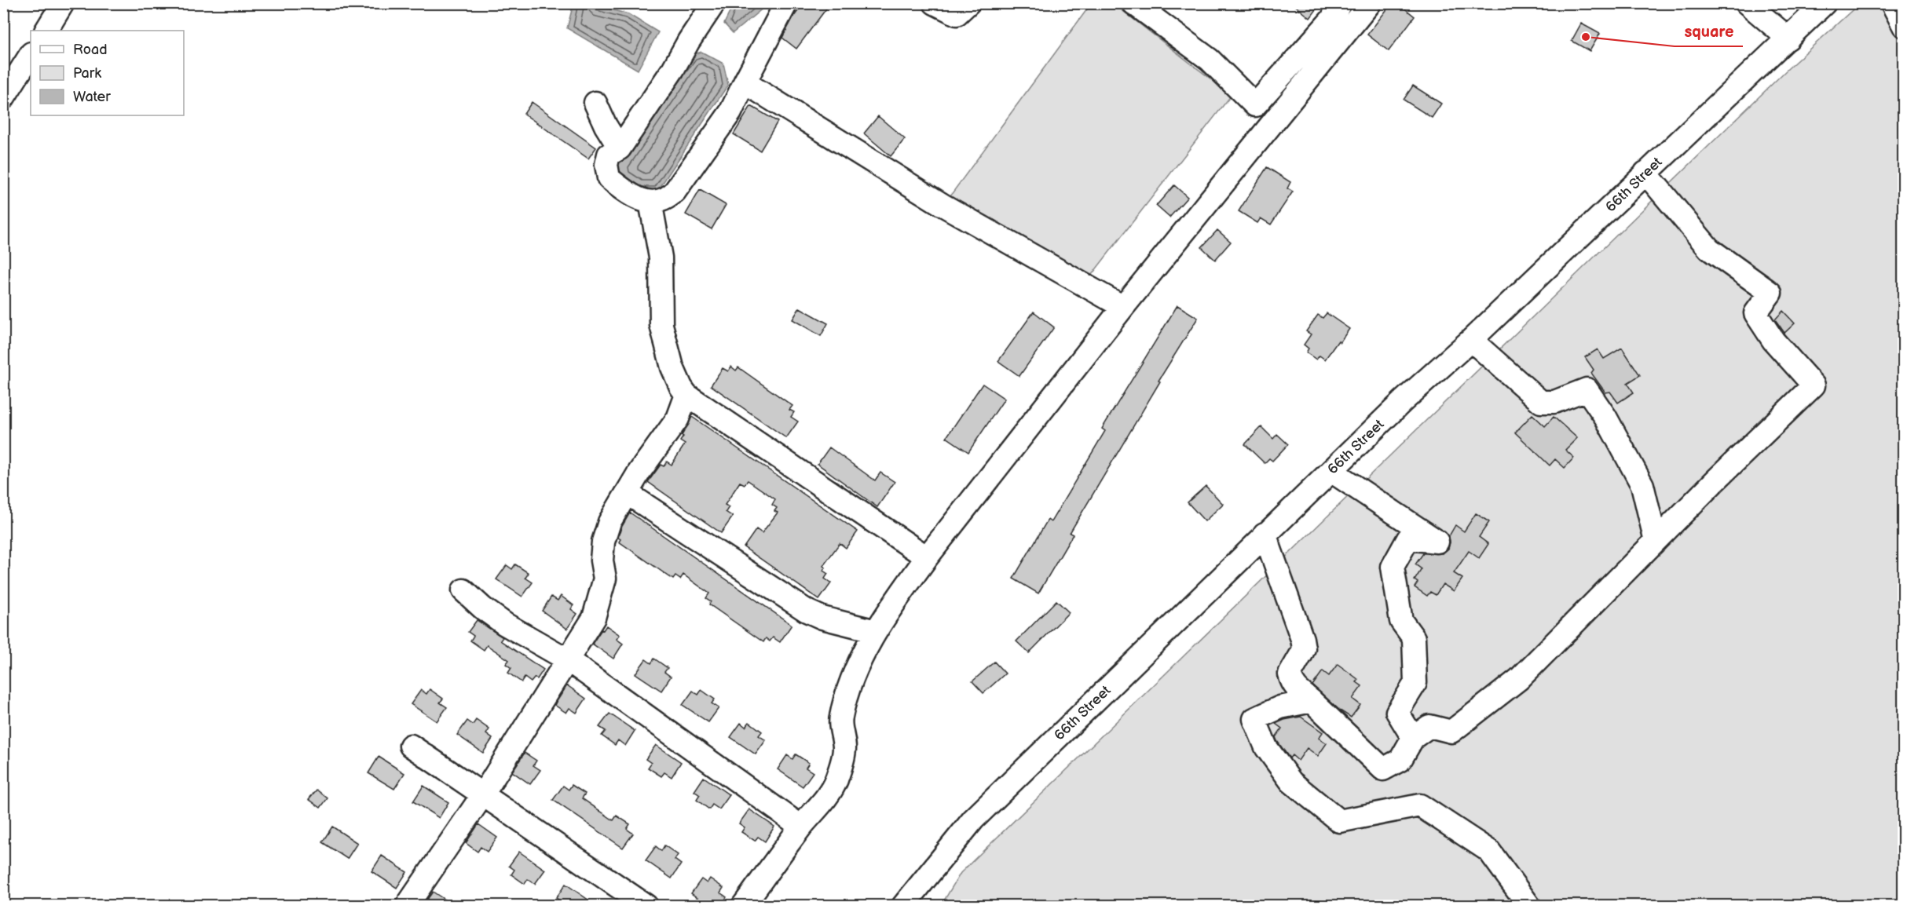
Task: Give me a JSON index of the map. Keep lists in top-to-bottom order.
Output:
{
  "streets": {
    "street": ["66th Street"]
  },
  "places": ["square"],
  "legend": ["Road", "Park", "Water"]
}
